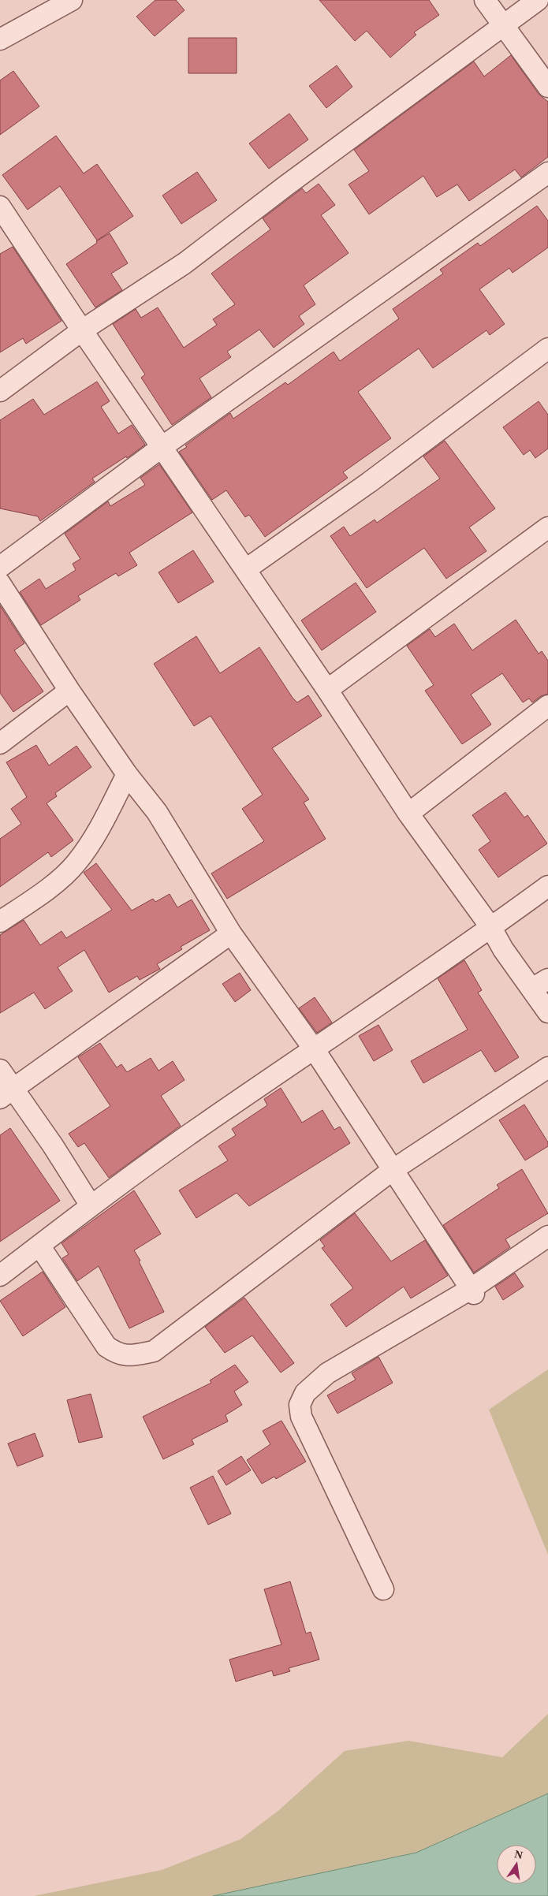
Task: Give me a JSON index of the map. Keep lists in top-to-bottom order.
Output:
{
  "north": "top"
}
